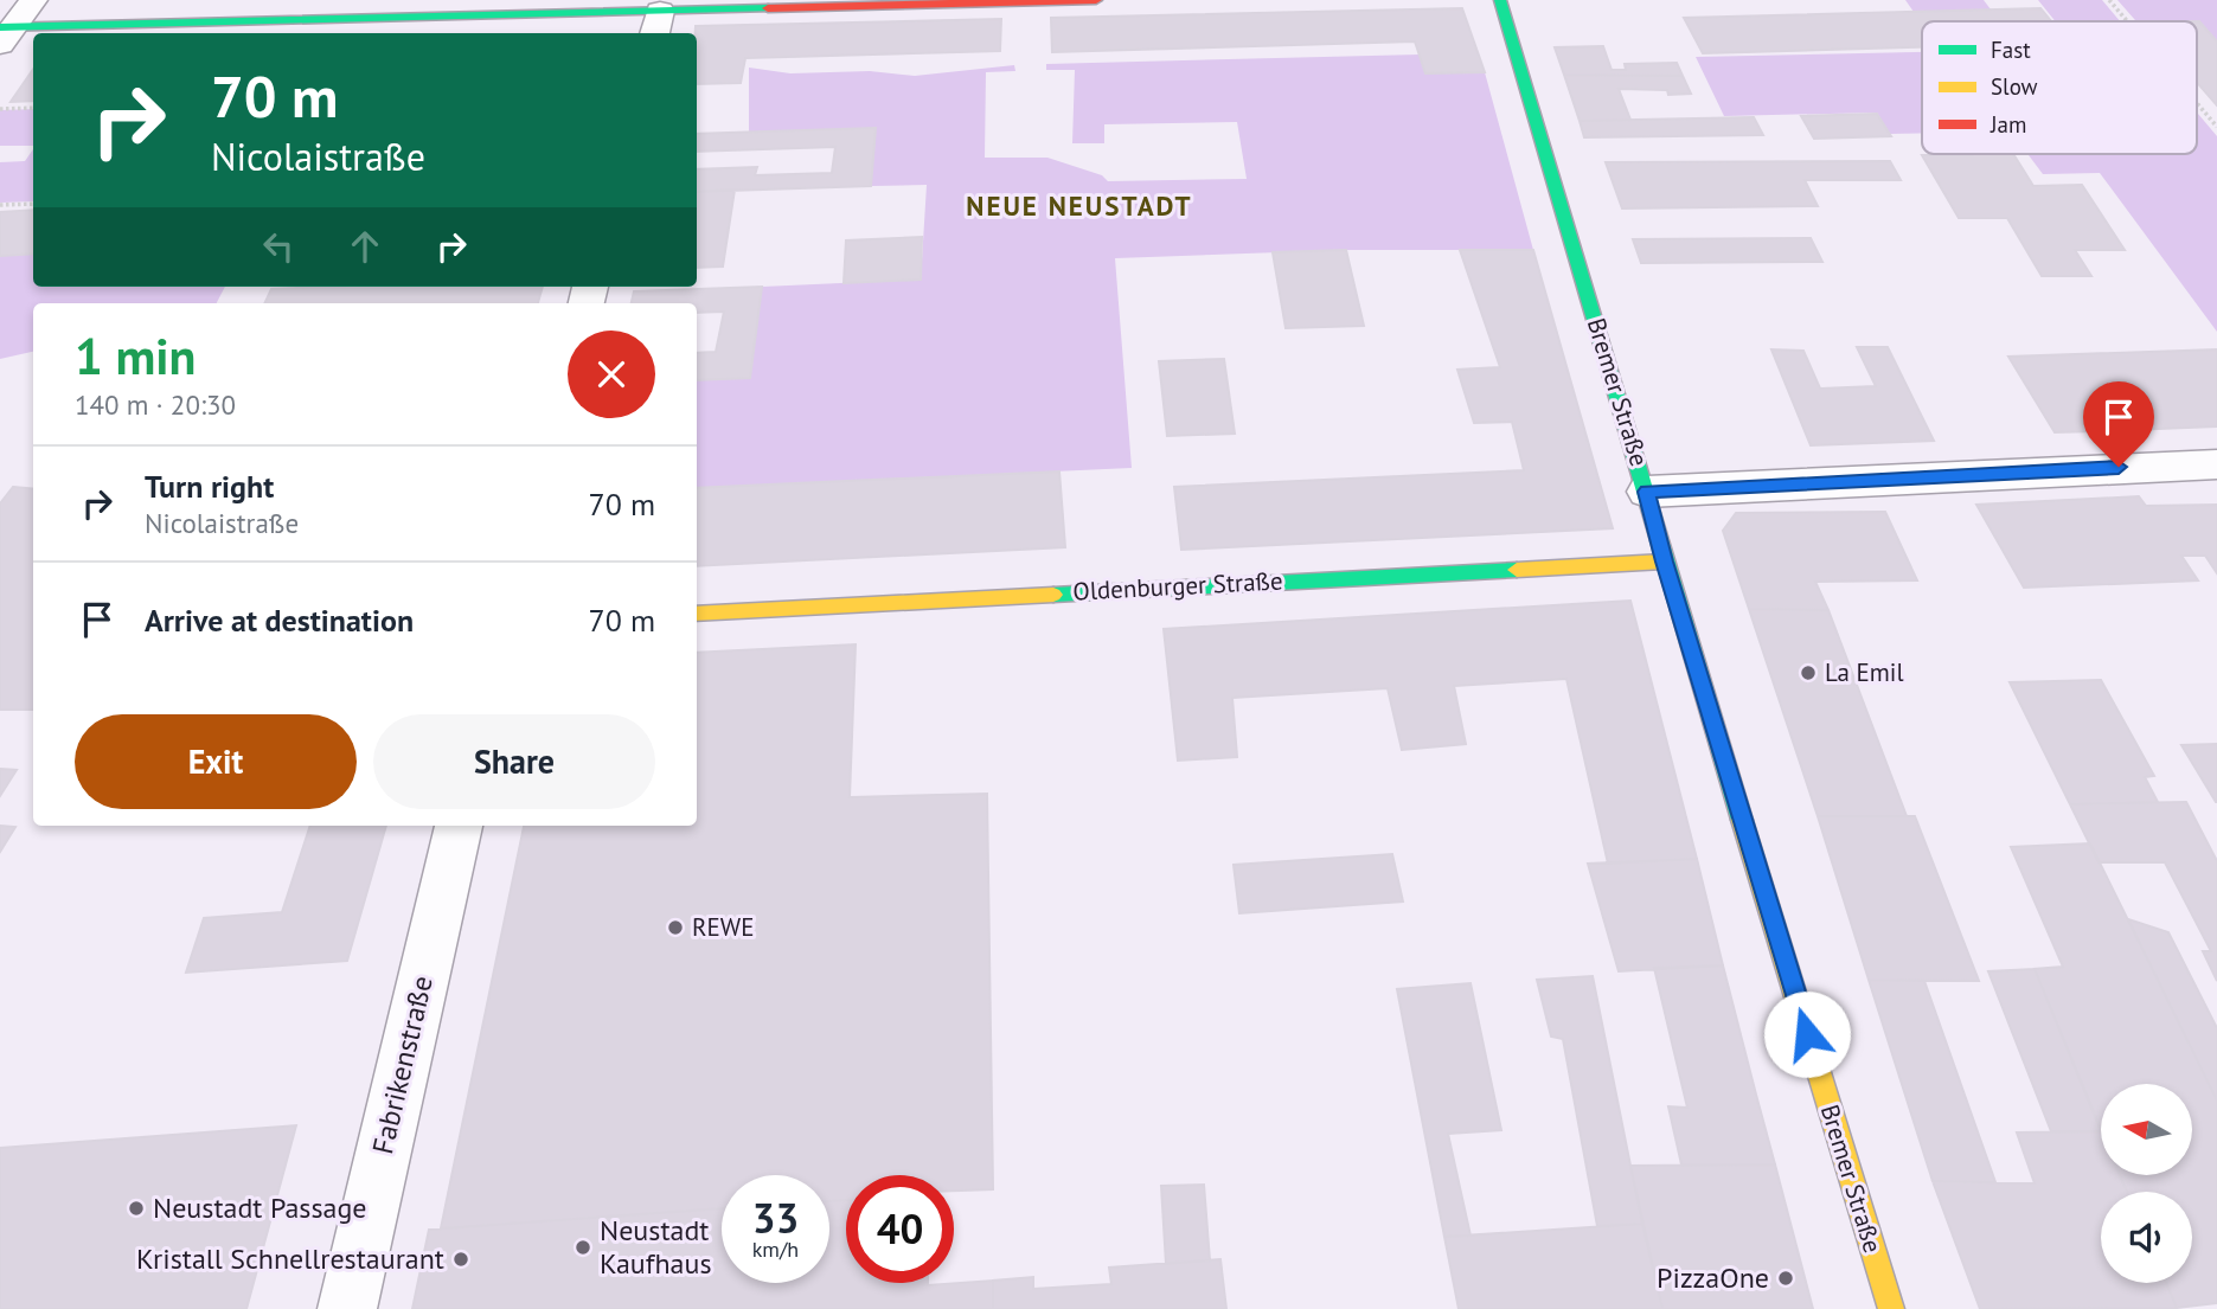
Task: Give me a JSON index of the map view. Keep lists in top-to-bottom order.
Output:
{
  "streets": {
    "street": ["Bremer Straße", "Oldenburger Straße", "Fabrikenstraße"]
  },
  "crossings": [
    ["Bremer Straße", "Oldenburger Straße"]
  ],
  "districts": ["NEUE NEUSTADT"],
  "places": [
    "La Emil",
    "REWE",
    "Neustadt Passage",
    "Neustadt Kaufhaus",
    "Kristall Schnellrestaurant",
    "PizzaOne"
  ],
  "legend": ["Fast", "Slow", "Jam"],
  "north": "left",
  "page": {
    "turn": ["70 m", "Nicolaistraße"],
    "heading": ["1 min", "140 m · 20:30"],
    "list": [
      {
        "name": "Turn right",
        "note": "Nicolaistraße",
        "value": "70 m"
      },
      {
        "name": "Arrive at destination",
        "value": "70 m"
      }
    ],
    "buttons": ["Exit", "Share"],
    "speed": "33 km/h",
    "limit": "40"
  }
}
